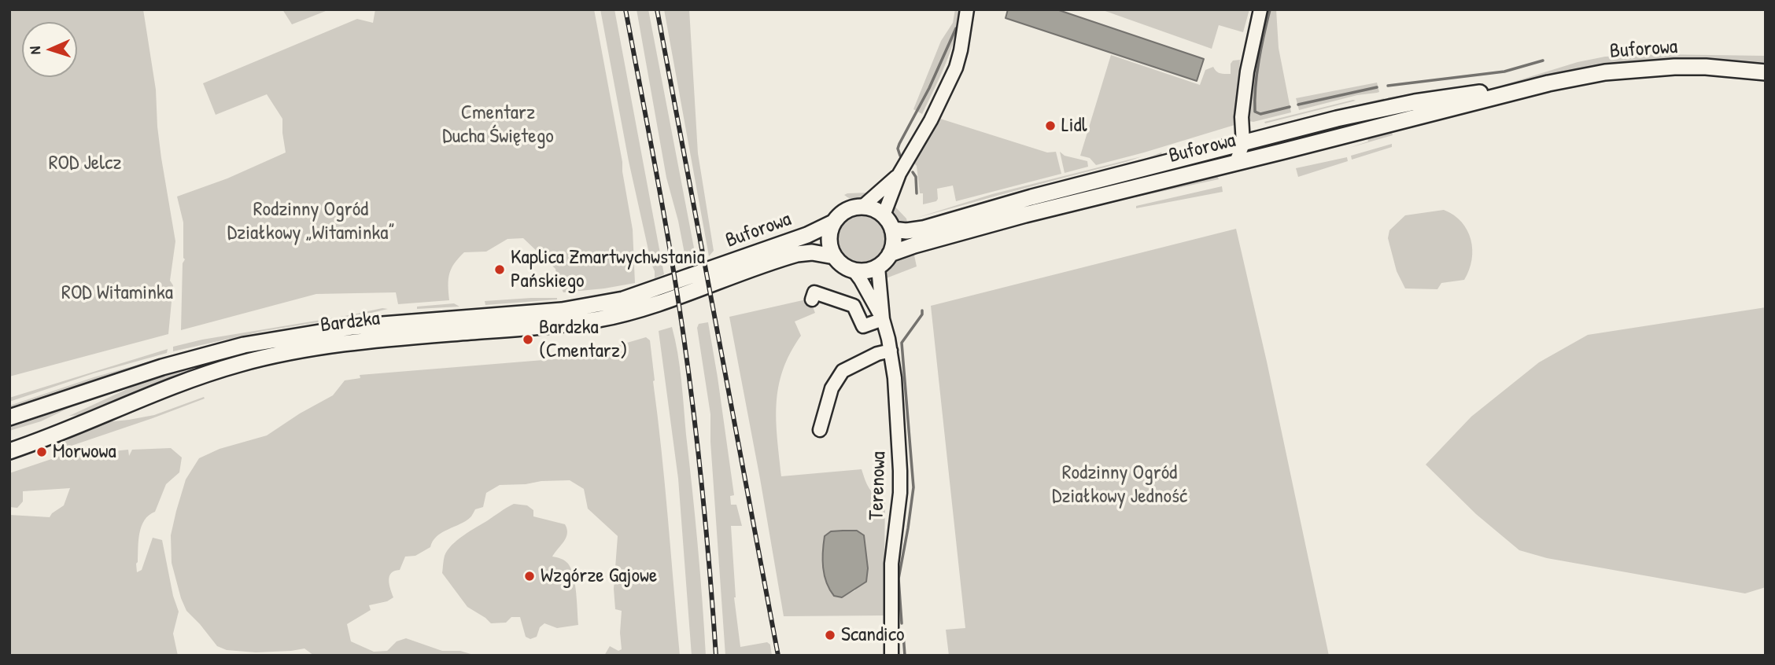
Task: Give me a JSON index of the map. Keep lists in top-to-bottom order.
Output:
{
  "streets": {
    "main road": ["Buforowa", "Bardzka"],
    "street": ["Terenowa"]
  },
  "crossings": [
    ["Buforowa", "Bardzka"],
    ["Buforowa", "Terenowa"]
  ],
  "parks": [
    "Cmentarz Ducha Świętego",
    "ROD Jelcz",
    "Rodzinny Ogród Działkowy „Witaminka”",
    "ROD Witaminka",
    "Rodzinny Ogród Działkowy Jedność"
  ],
  "places": [
    "Lidl",
    "Kaplica Zmartwychwstania Pańskiego",
    "Bardzka (Cmentarz)",
    "Morwowa",
    "Wzgórze Gajowe",
    "Scandico"
  ],
  "north": "left"
}
